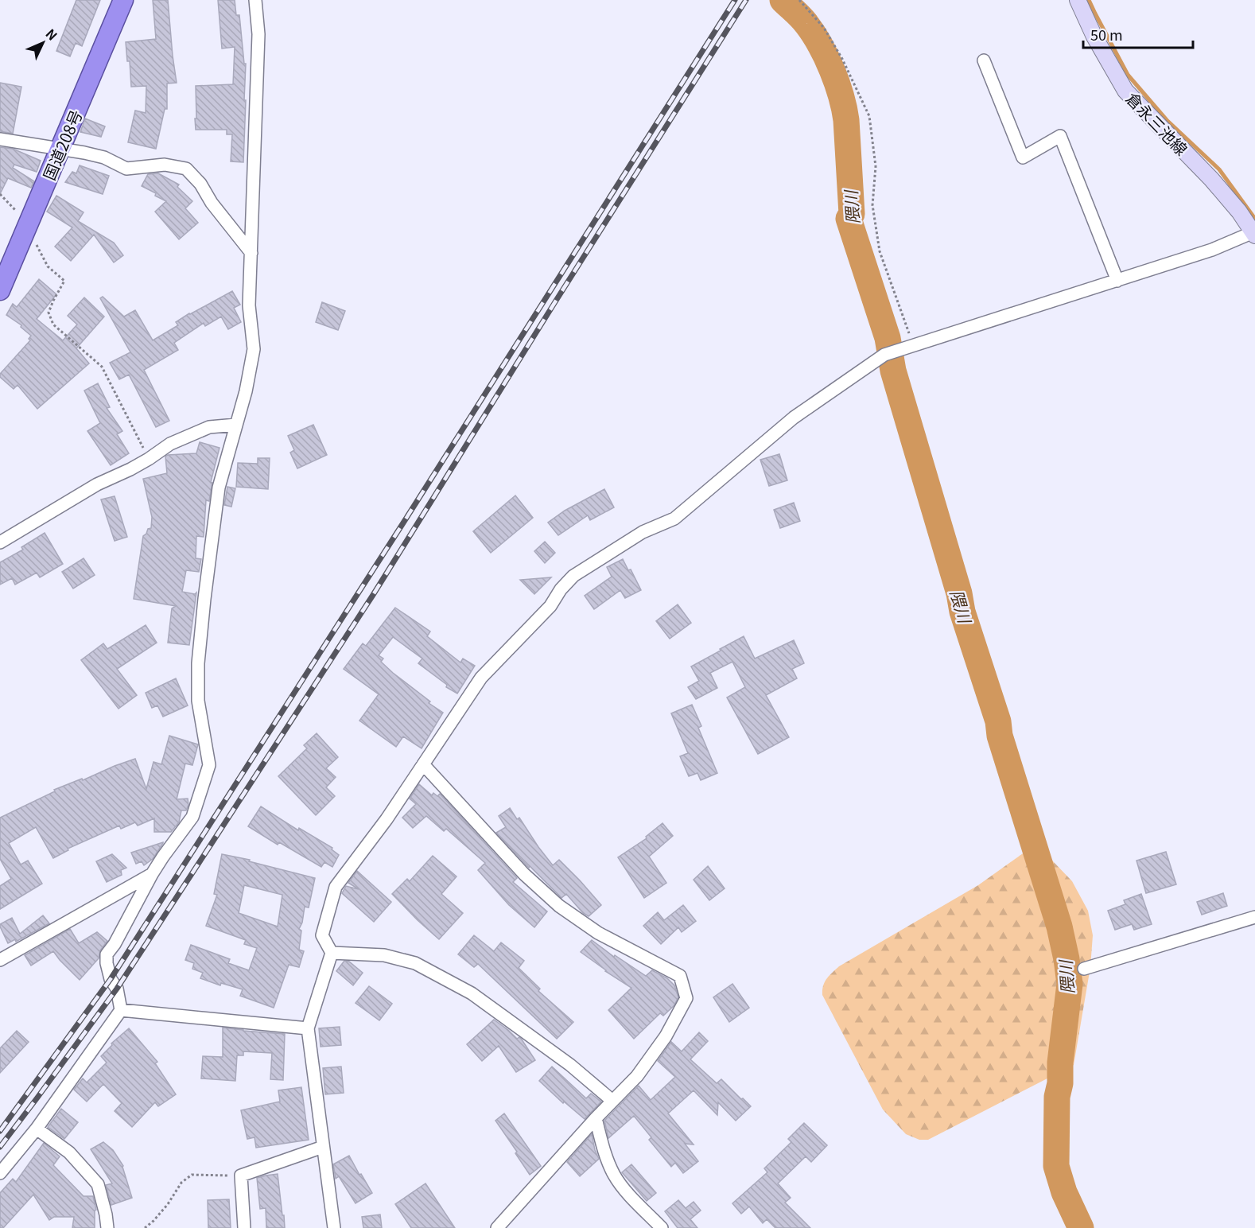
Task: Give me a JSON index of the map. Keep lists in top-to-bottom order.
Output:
{
  "streets": {
    "highway": ["国道208号"],
    "main road": ["倉永三池線"]
  },
  "water": ["隈川"],
  "scale_bar": "50 m",
  "north": "top right"
}
